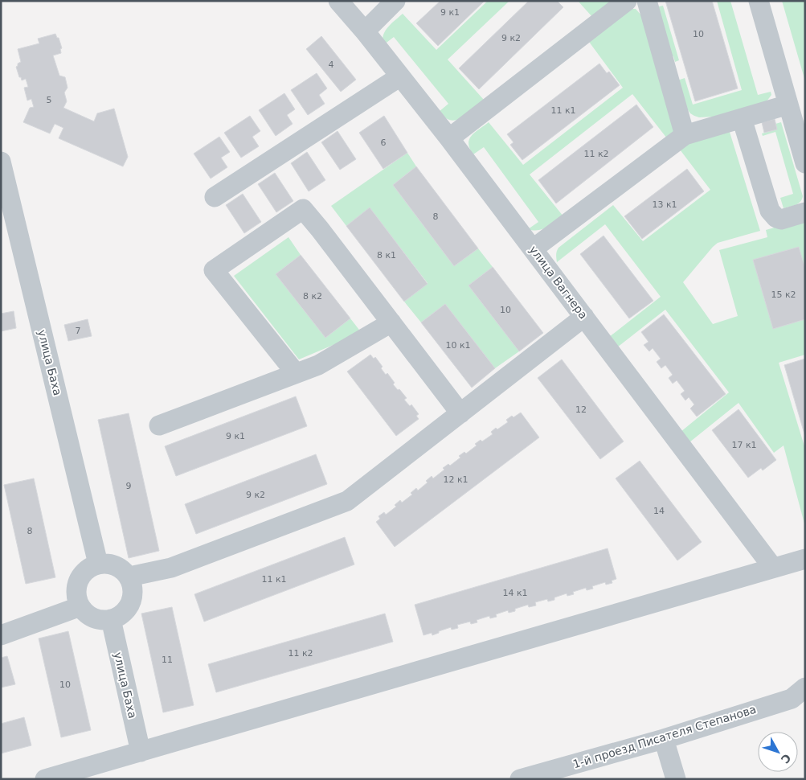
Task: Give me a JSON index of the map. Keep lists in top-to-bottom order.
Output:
{
  "streets": {
    "street": ["улица Вагнера", "улица Баха", "1-й проезд Писателя Степанова"]
  },
  "house_numbers": [
    "9 к1",
    "10",
    "9 к2",
    "4",
    "5",
    "11 к1",
    "6",
    "11 к2",
    "13 к1",
    "8",
    "8 к1",
    "15 к2",
    "8 к2",
    "10",
    "7",
    "10 к1",
    "12",
    "9 к1",
    "17 к1",
    "12 к1",
    "9",
    "9 к2",
    "14",
    "8",
    "11 к1",
    "14 к1",
    "11 к2",
    "11",
    "10"
  ],
  "north": "bottom right"
}
